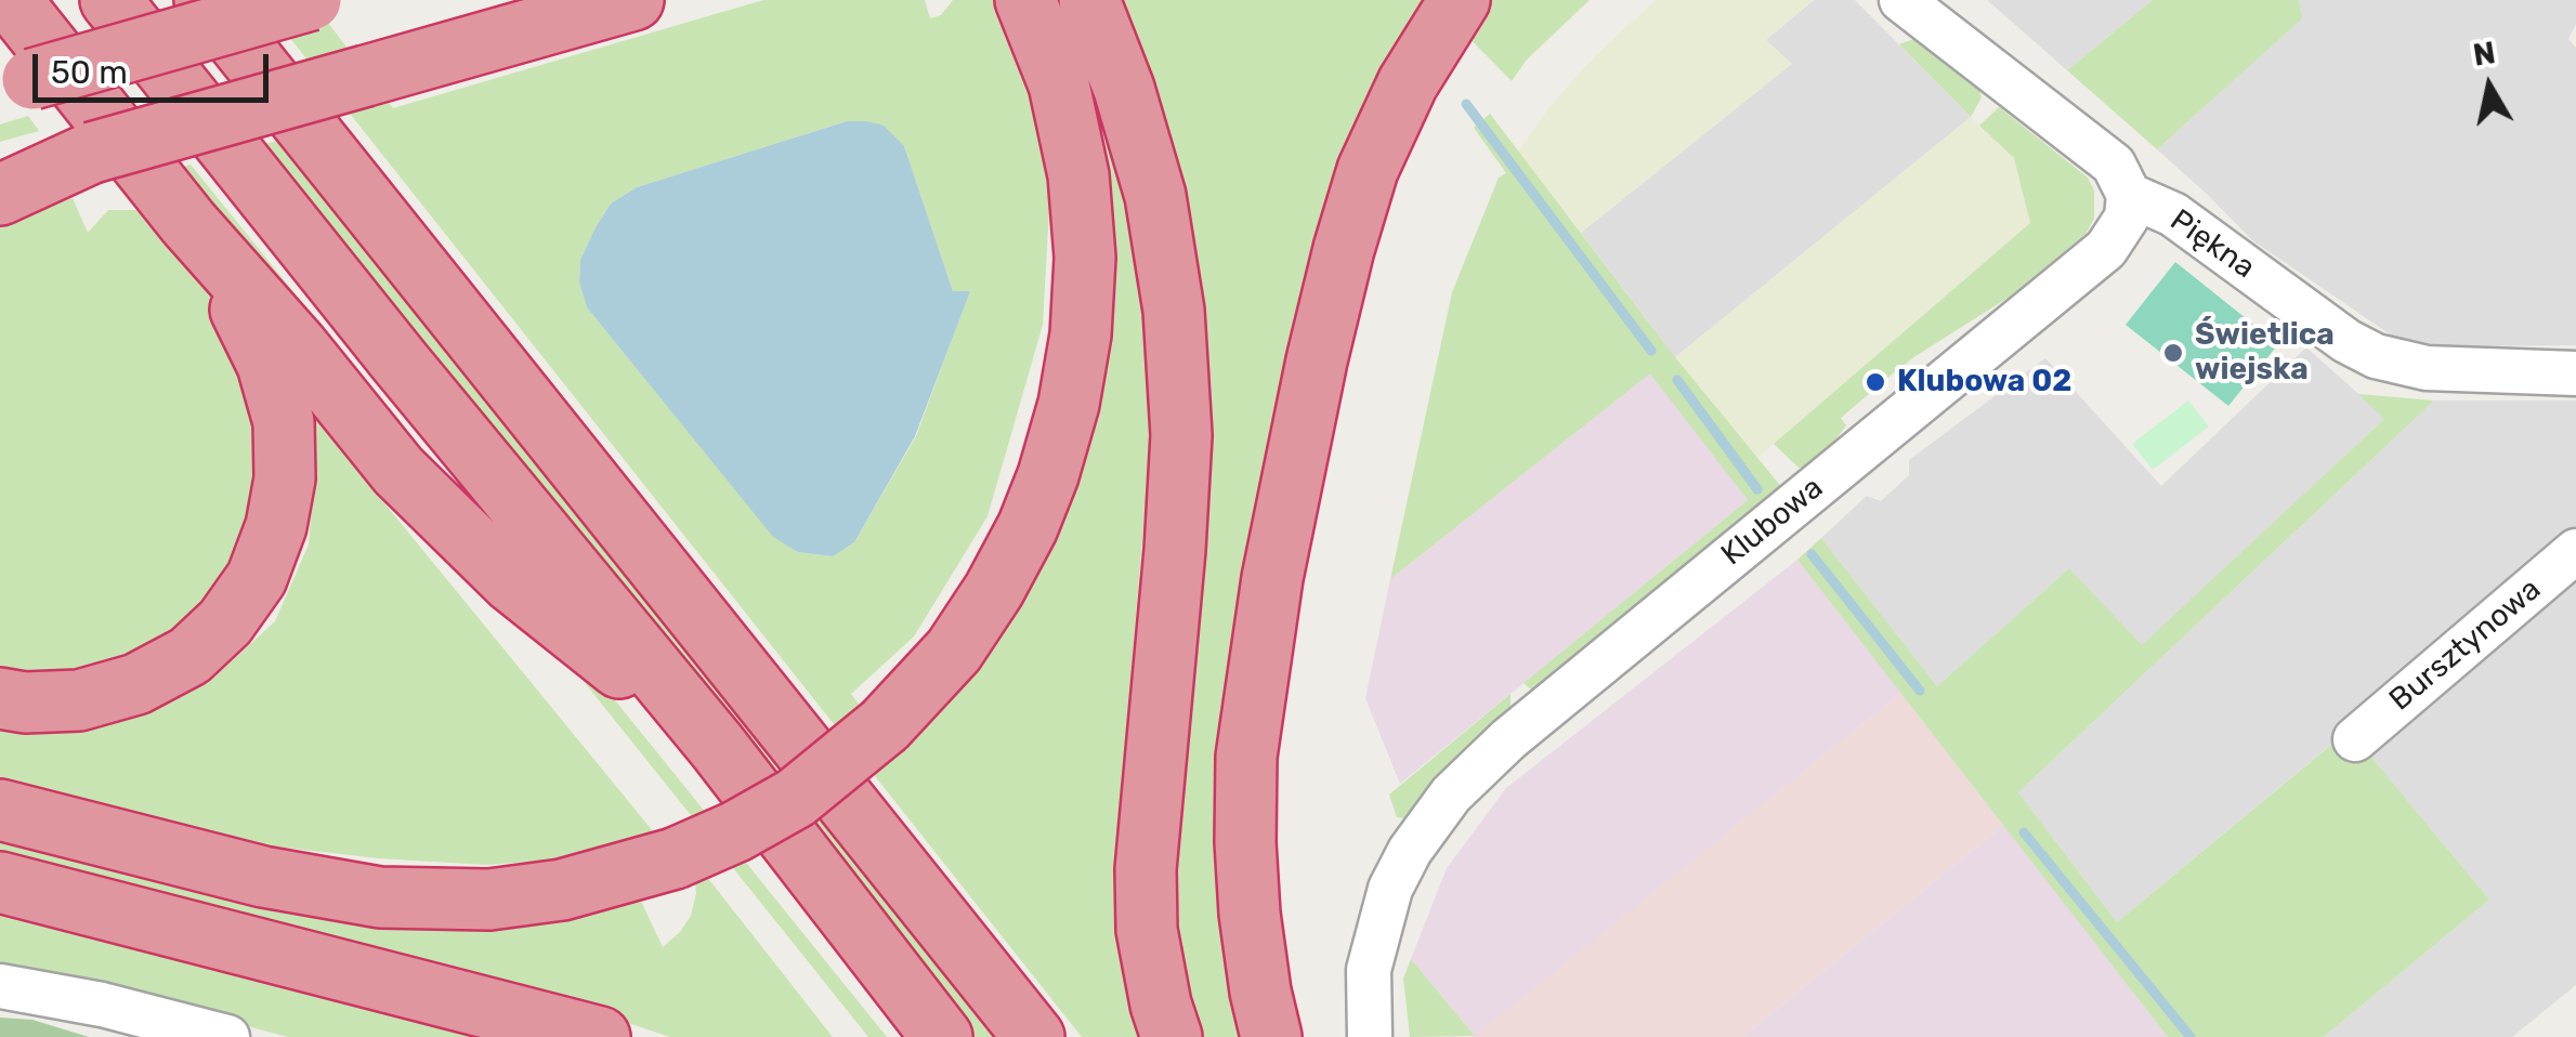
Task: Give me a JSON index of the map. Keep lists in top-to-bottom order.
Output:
{
  "streets": {
    "street": ["Piękna", "Klubowa", "Bursztynowa"]
  },
  "crossings": [
    ["Piękna", "Klubowa"]
  ],
  "places": ["Świetlica wiejska", "Klubowa 02"],
  "scale_bar": "50 m",
  "north": "top"
}
